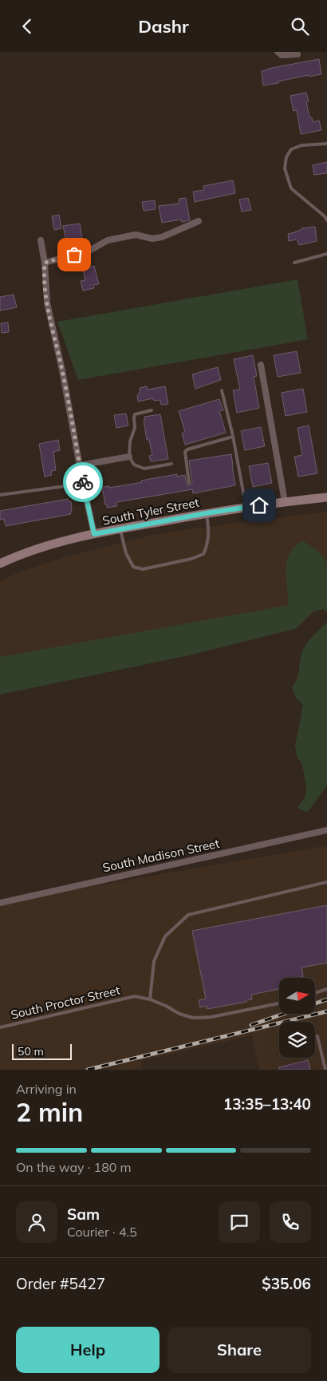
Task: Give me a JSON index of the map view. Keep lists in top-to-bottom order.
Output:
{
  "streets": {
    "main road": ["South Tyler Street"],
    "street": ["South Madison Street"],
    "lane": ["South Proctor Street"]
  },
  "scale_bar": "50 m",
  "north": "right",
  "page": {
    "header": "Dashr",
    "scale": "50 m",
    "heading": ["2 min", "Arriving in", "13:35–13:40"],
    "panel": [
      "Sam",
      "Courier · 4.5",
      "Order #5427",
      "$35.06"
    ],
    "bar": "On the way · 180 m",
    "buttons": ["Help", "Share"]
  }
}
